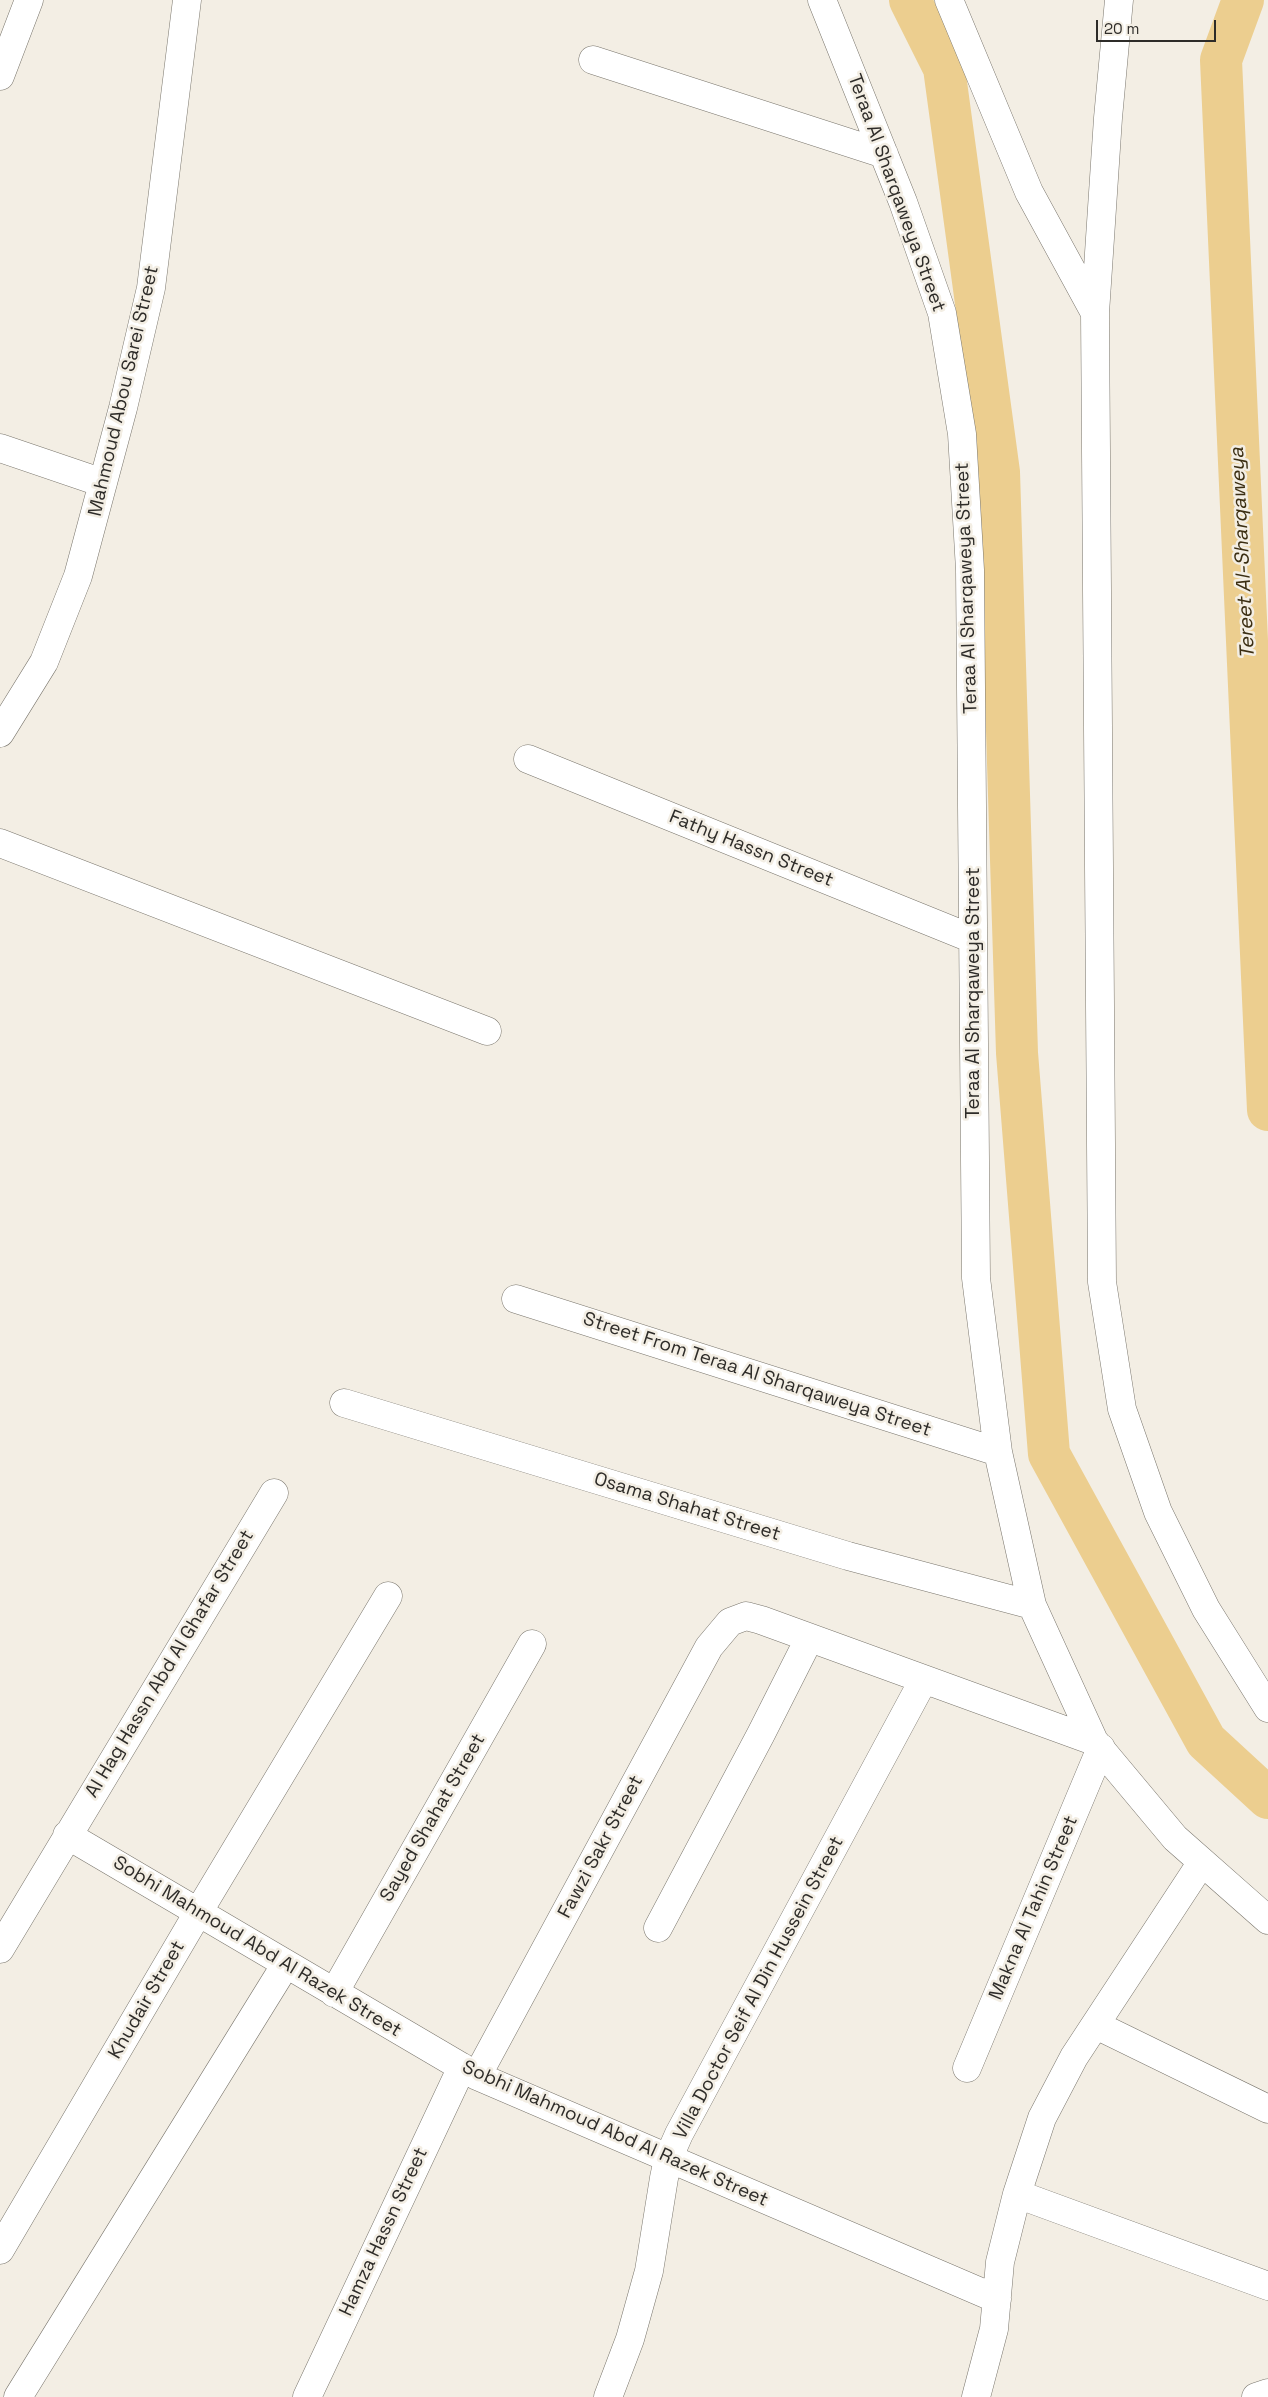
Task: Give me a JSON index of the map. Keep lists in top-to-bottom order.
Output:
{
  "streets": {
    "street": [
      "Teraa Al Sharqaweya Street",
      "Mahmoud Abou Sarei Street",
      "Fathy Hassn Street",
      "Street From Teraa Al Sharqaweya Street",
      "Osama Shahat Street",
      "Al Hag Hassn Abd Al Ghafar Street",
      "Sayed Shahat Street",
      "Fawzi Sakr Street",
      "Makna Al Tahin Street",
      "Sobhi Mahmoud Abd Al Razek Street",
      "Villa Doctor Seif Al Din Hussein Street",
      "Khudair Street",
      "Hamza Hassn Street"
    ]
  },
  "crossings": [
    ["Teraa Al Sharqaweya Street", "Fathy Hassn Street"],
    ["Teraa Al Sharqaweya Street", "Street From Teraa Al Sharqaweya Street"],
    ["Teraa Al Sharqaweya Street", "Osama Shahat Street"],
    ["Teraa Al Sharqaweya Street", "Makna Al Tahin Street"],
    ["Al Hag Hassn Abd Al Ghafar Street", "Sobhi Mahmoud Abd Al Razek Street"],
    ["Sayed Shahat Street", "Sobhi Mahmoud Abd Al Razek Street"],
    ["Fawzi Sakr Street", "Sobhi Mahmoud Abd Al Razek Street"],
    ["Fawzi Sakr Street", "Hamza Hassn Street"],
    ["Sobhi Mahmoud Abd Al Razek Street", "Villa Doctor Seif Al Din Hussein Street"],
    ["Sobhi Mahmoud Abd Al Razek Street", "Khudair Street"],
    ["Sobhi Mahmoud Abd Al Razek Street", "Hamza Hassn Street"]
  ],
  "water": ["Tereet Al-Sharqaweya"],
  "scale_bar": "20 m"
}
